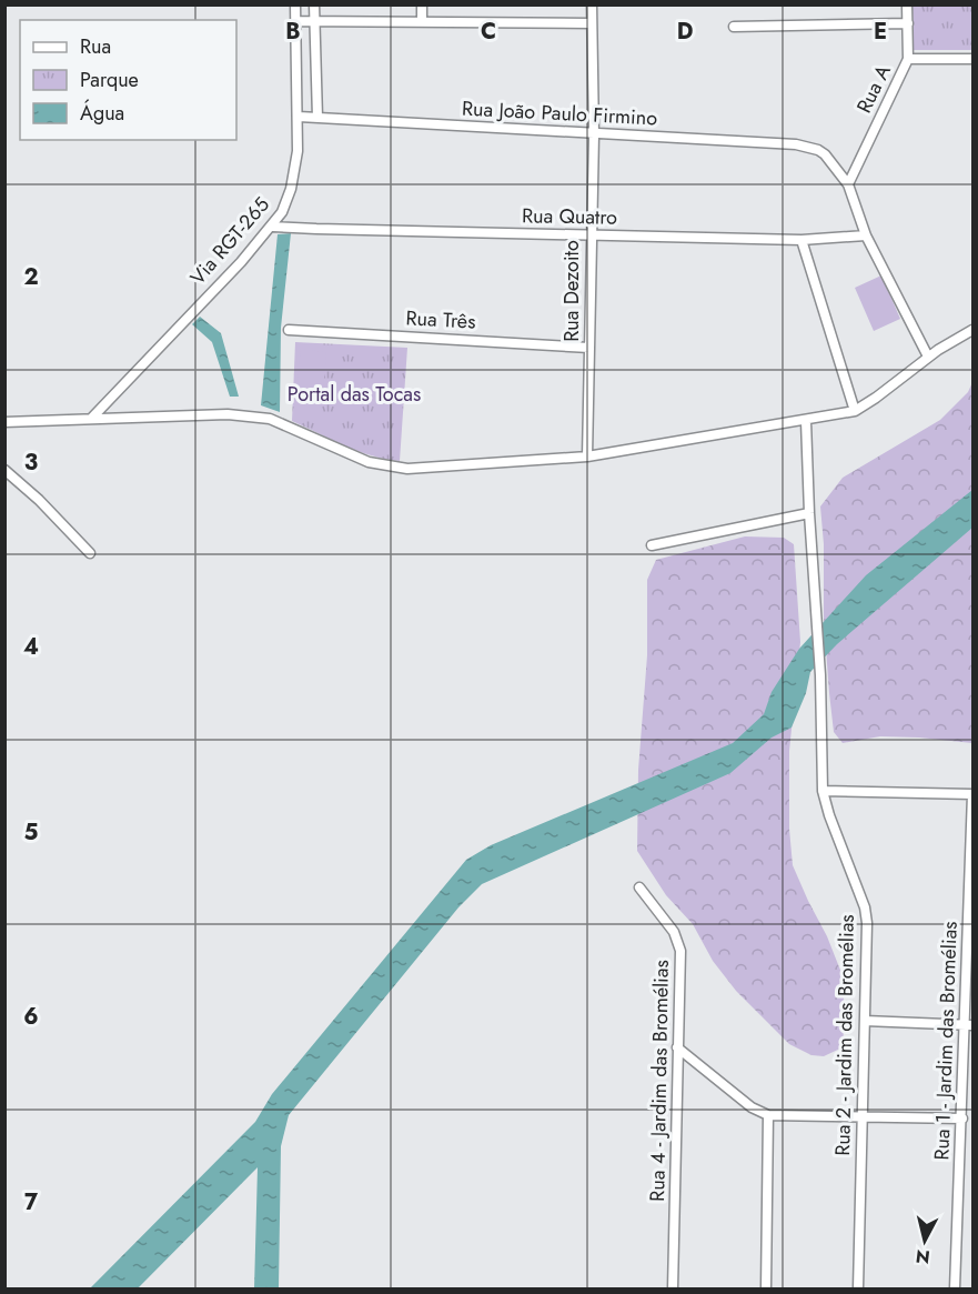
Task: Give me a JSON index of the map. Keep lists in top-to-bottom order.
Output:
{
  "streets": {
    "street": [
      "Rua A",
      "Rua João Paulo Firmino",
      "Rua Quatro",
      "Via RGT-265",
      "Rua Dezoito",
      "Rua Três",
      "Rua 2 - Jardim das Bromélias",
      "Rua 1 - Jardim das Bromélias",
      "Rua 4 - Jardim das Bromélias"
    ]
  },
  "crossings": [
    ["Rua A", "Rua João Paulo Firmino"],
    ["Rua João Paulo Firmino", "Via RGT-265"],
    ["Rua João Paulo Firmino", "Rua Dezoito"],
    ["Rua Quatro", "Via RGT-265"],
    ["Rua Quatro", "Rua Dezoito"],
    ["Rua Dezoito", "Rua Três"]
  ],
  "parks": ["Portal das Tocas"],
  "legend": ["Rua", "Parque", "Água"],
  "north": "bottom",
  "grid": {
    "columns": [
      "B",
      "C",
      "D",
      "E"
    ],
    "rows": [
      "2",
      "3",
      "4",
      "5",
      "6",
      "7"
    ]
  }
}
